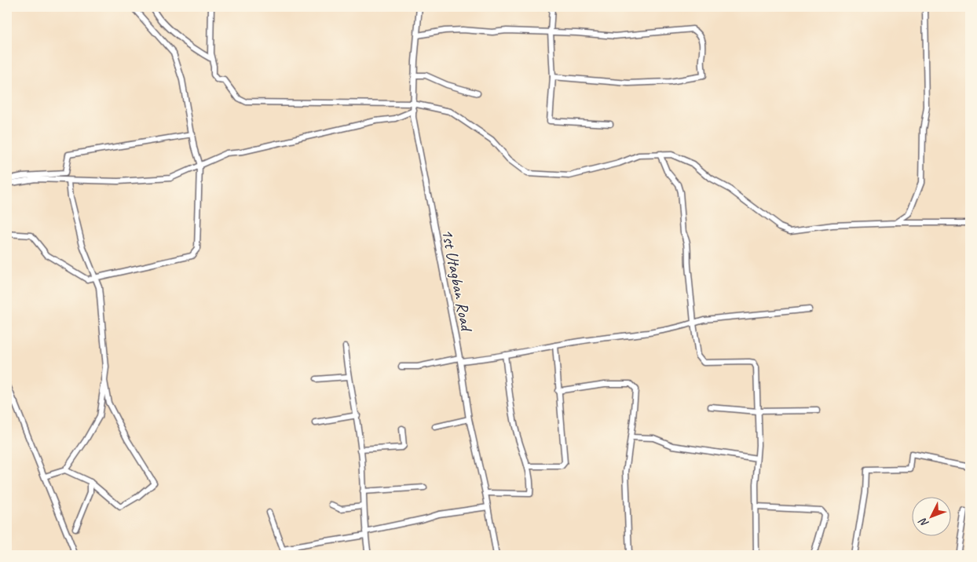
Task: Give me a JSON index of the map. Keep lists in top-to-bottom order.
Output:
{
  "streets": {
    "street": ["1st Utagban Road"]
  },
  "north": "bottom left"
}
